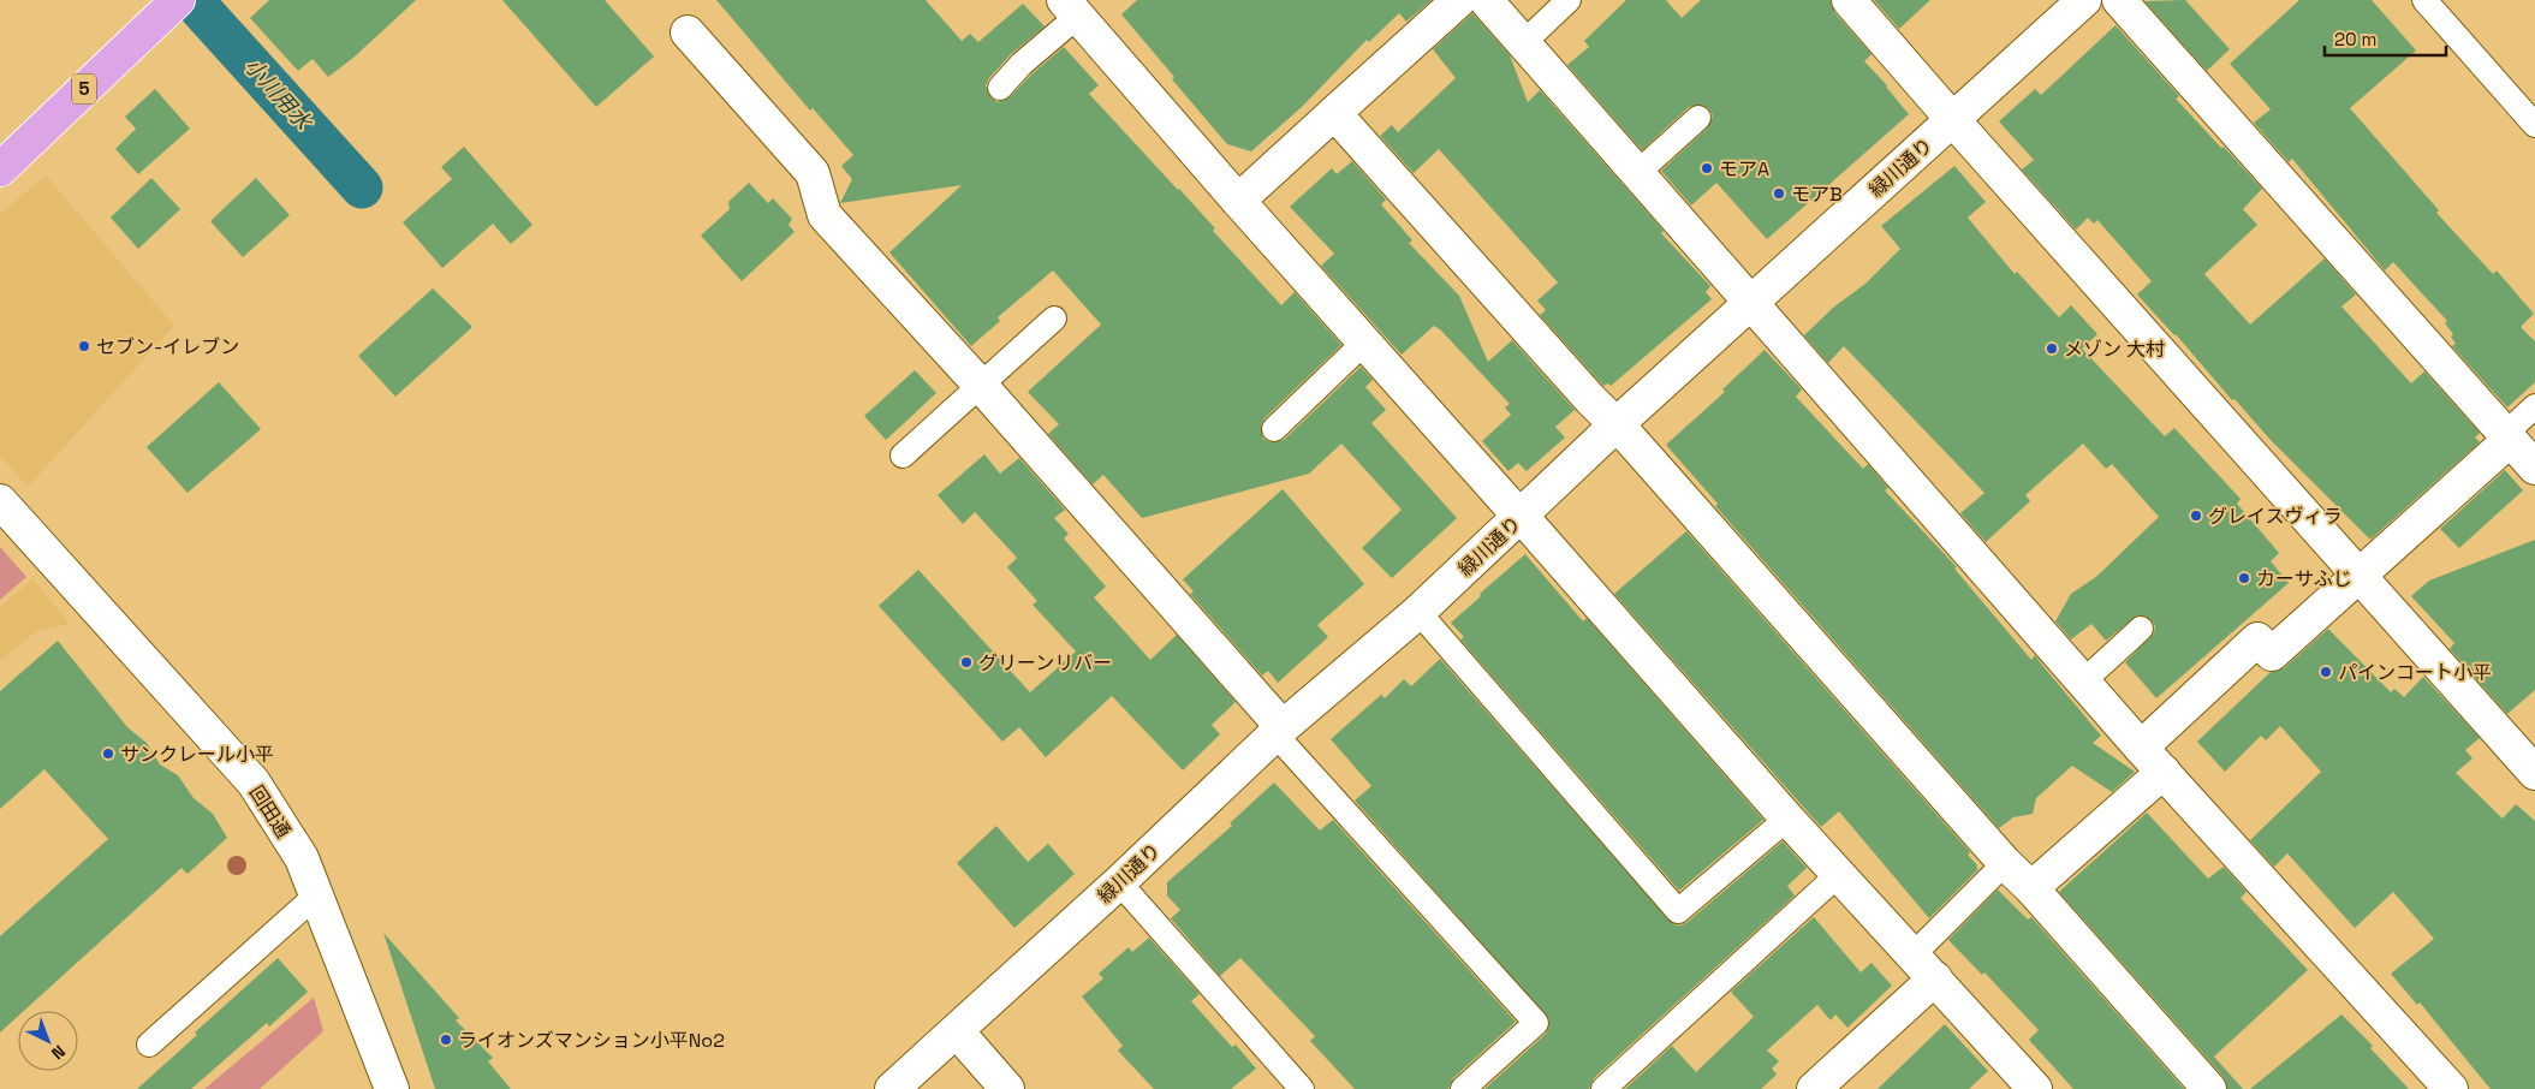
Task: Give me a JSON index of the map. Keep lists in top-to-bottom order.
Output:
{
  "streets": {
    "main road": ["5"],
    "street": ["緑川通り", "回田通"]
  },
  "water": ["小川用水"],
  "places": [
    "モアA",
    "モアB",
    "セブン-イレブン",
    "メゾン 大村",
    "グレイスヴィラ",
    "カーサふじ",
    "グリーンリバー",
    "パインコート小平",
    "サンクレール小平",
    "ライオンズマンション小平No2"
  ],
  "scale_bar": "20 m",
  "north": "bottom right"
}
